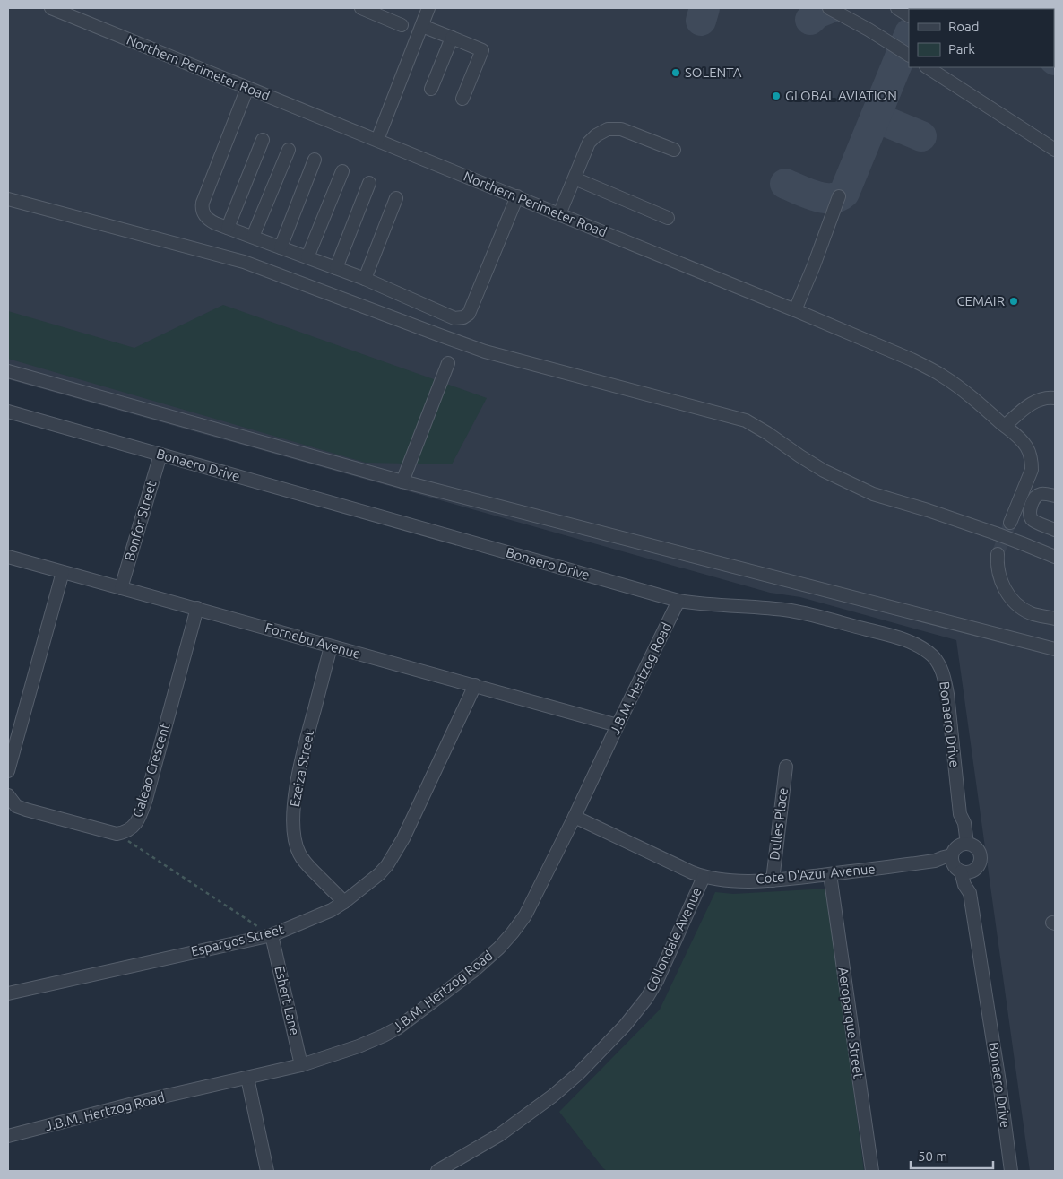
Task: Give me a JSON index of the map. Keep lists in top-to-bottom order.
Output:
{
  "streets": {
    "street": [
      "Northern Perimeter Road",
      "Bonaero Drive",
      "Bonfor Street",
      "Fornebu Avenue",
      "J.B.M. Hertzog Road",
      "Ezeiza Street",
      "Galeao Crescent",
      "Dulles Place",
      "Cote D'Azur Avenue",
      "Collondale Avenue",
      "Espargos Street",
      "Eshert Lane",
      "Aeroparque Street"
    ]
  },
  "crossings": [
    ["Bonaero Drive", "Bonfor Street"],
    ["Bonaero Drive", "J.B.M. Hertzog Road"],
    ["Bonaero Drive", "Cote D'Azur Avenue"],
    ["Bonfor Street", "Fornebu Avenue"],
    ["Fornebu Avenue", "J.B.M. Hertzog Road"],
    ["Fornebu Avenue", "Ezeiza Street"],
    ["Fornebu Avenue", "Galeao Crescent"],
    ["Fornebu Avenue", "Espargos Street"],
    ["J.B.M. Hertzog Road", "Cote D'Azur Avenue"],
    ["J.B.M. Hertzog Road", "Eshert Lane"],
    ["Ezeiza Street", "Espargos Street"],
    ["Dulles Place", "Cote D'Azur Avenue"],
    ["Cote D'Azur Avenue", "Collondale Avenue"],
    ["Cote D'Azur Avenue", "Aeroparque Street"],
    ["Espargos Street", "Eshert Lane"]
  ],
  "places": ["SOLENTA", "GLOBAL AVIATION", "CEMAIR"],
  "legend": ["Road", "Park"],
  "scale_bar": "50 m"
}
